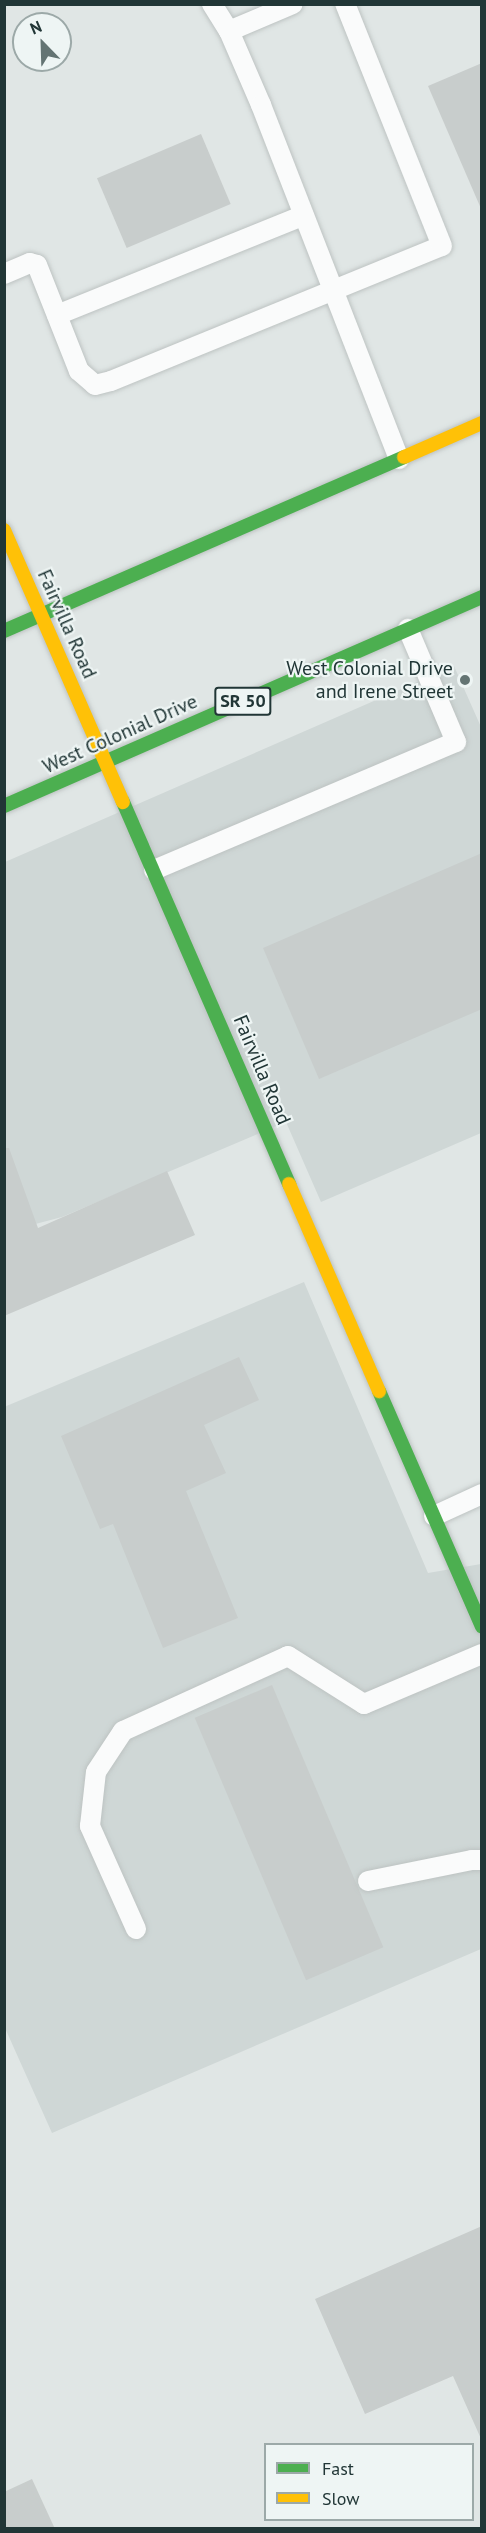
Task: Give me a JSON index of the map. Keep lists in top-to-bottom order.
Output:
{
  "streets": {
    "main road": ["Fairvilla Road", "SR 50", "West Colonial Drive"]
  },
  "crossings": [
    ["Fairvilla Road", "West Colonial Drive"]
  ],
  "places": ["West Colonial Drive and Irene Street"],
  "legend": ["Fast", "Slow"],
  "north": "top left"
}
